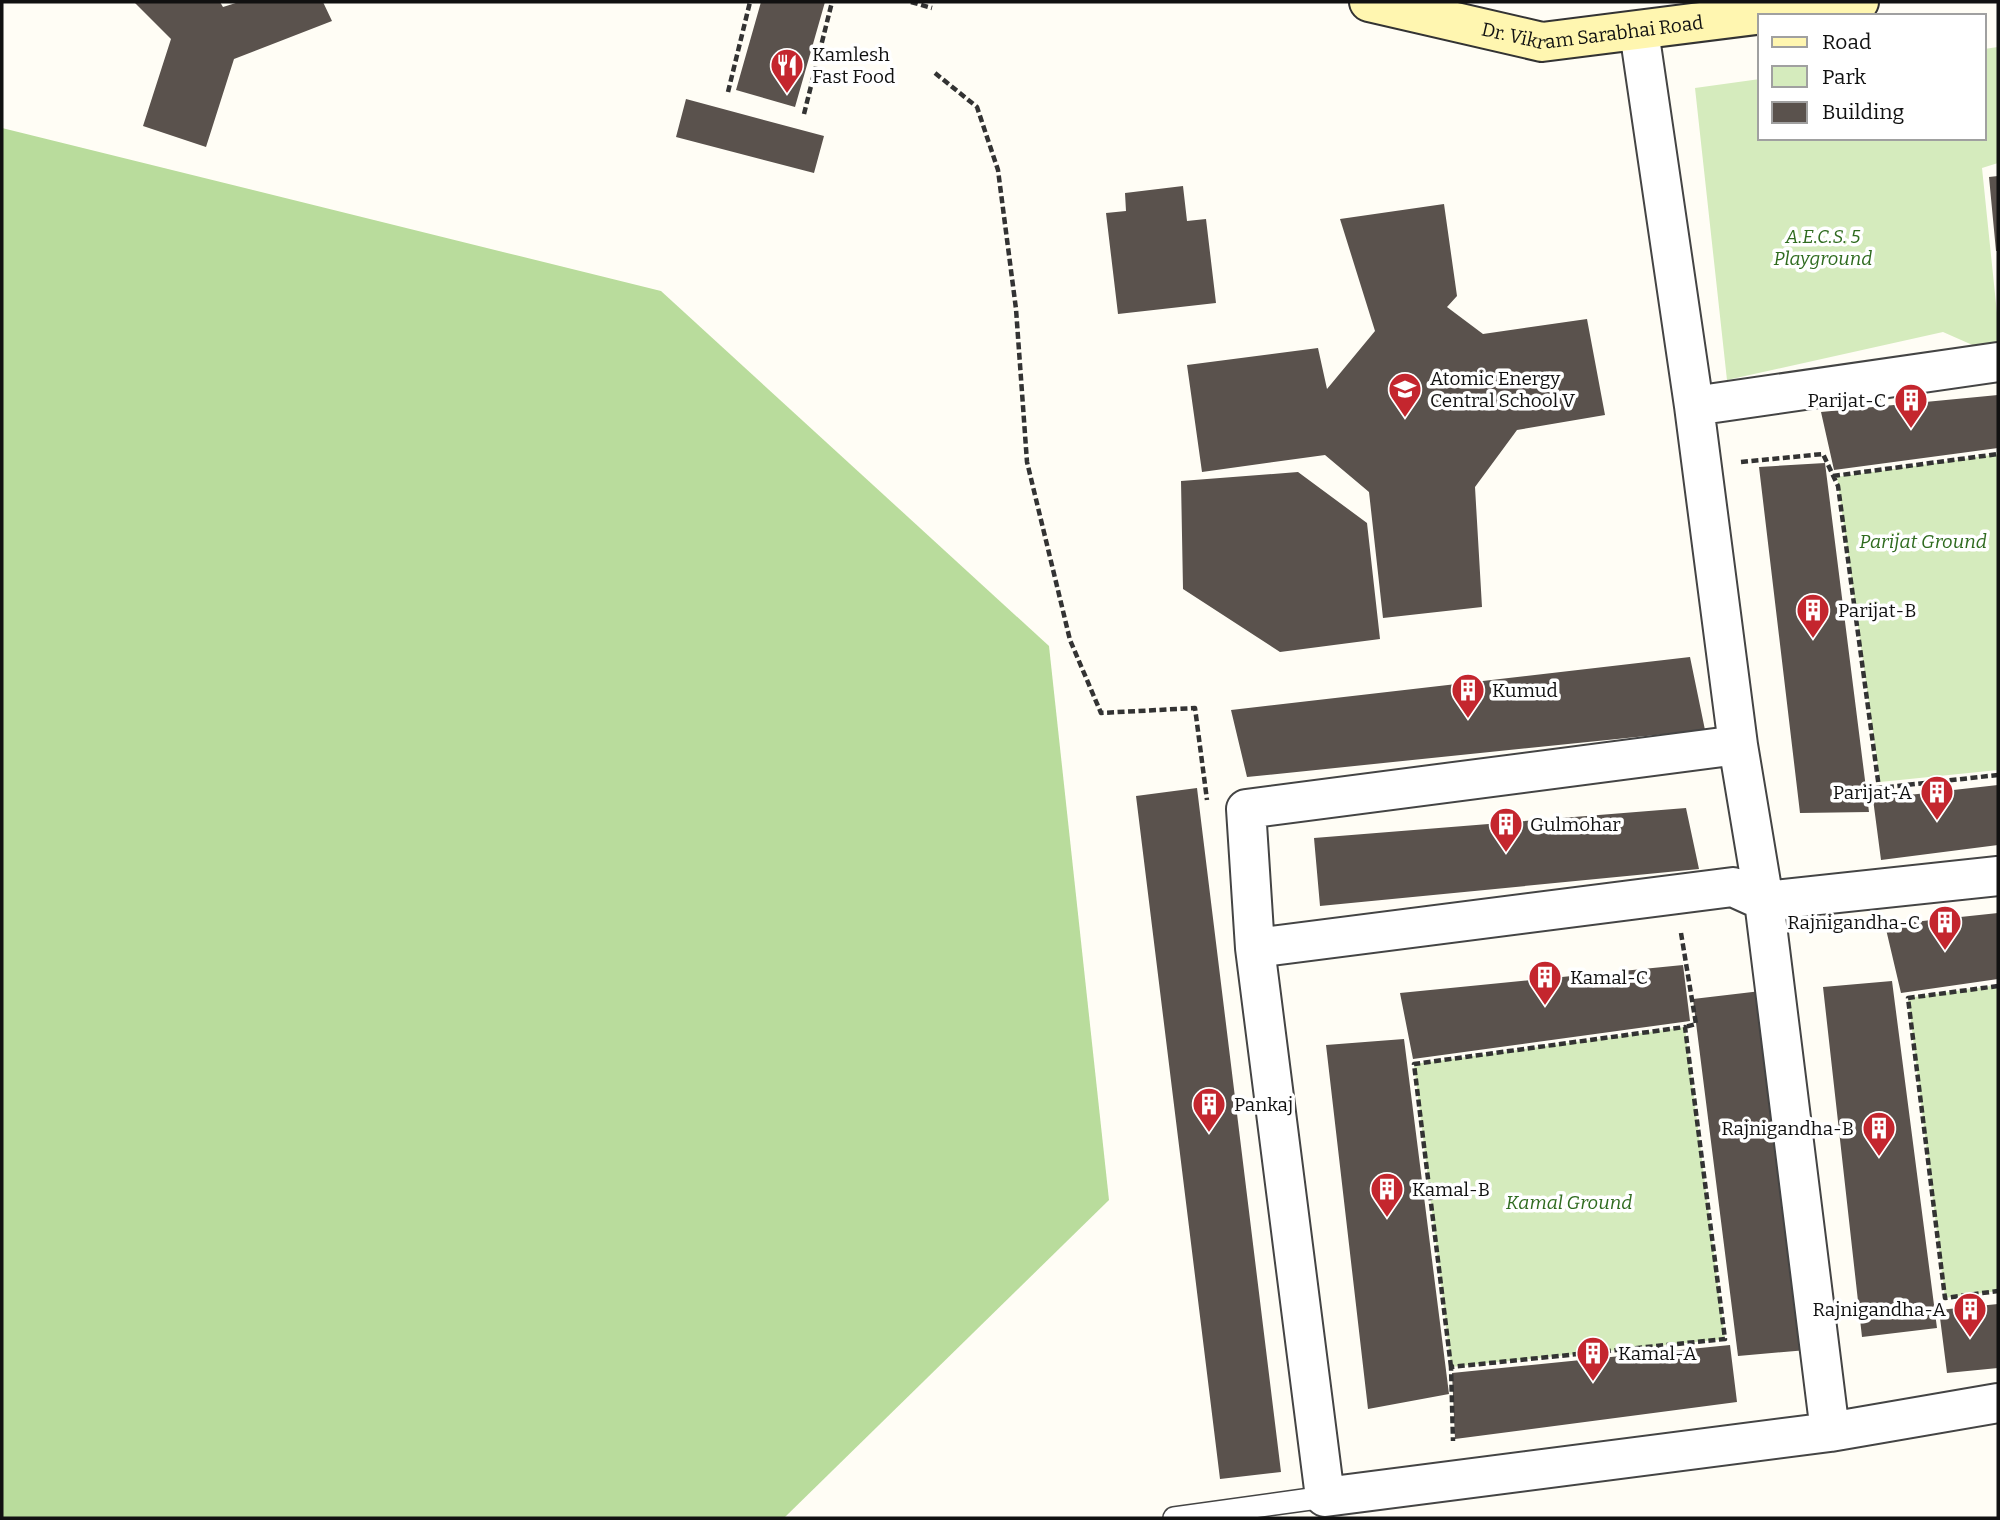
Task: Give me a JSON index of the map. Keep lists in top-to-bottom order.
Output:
{
  "streets": {
    "street": ["Dr. Vikram Sarabhai Road"]
  },
  "parks": ["A.E.C.S. 5 Playground", "Parijat Ground", "Kamal Ground"],
  "places": {
    "restaurant": ["Kamlesh Fast Food"],
    "school or university": ["Atomic Energy Central School V"],
    "building": [
      "Parijat-C",
      "Parijat-B",
      "Kumud",
      "Parijat-A",
      "Gulmohar",
      "Rajnigandha-C",
      "Kamal-C",
      "Pankaj",
      "Rajnigandha-B",
      "Kamal-B",
      "Rajnigandha-A",
      "Kamal-A"
    ]
  },
  "legend": ["Road", "Park", "Building"]
}
